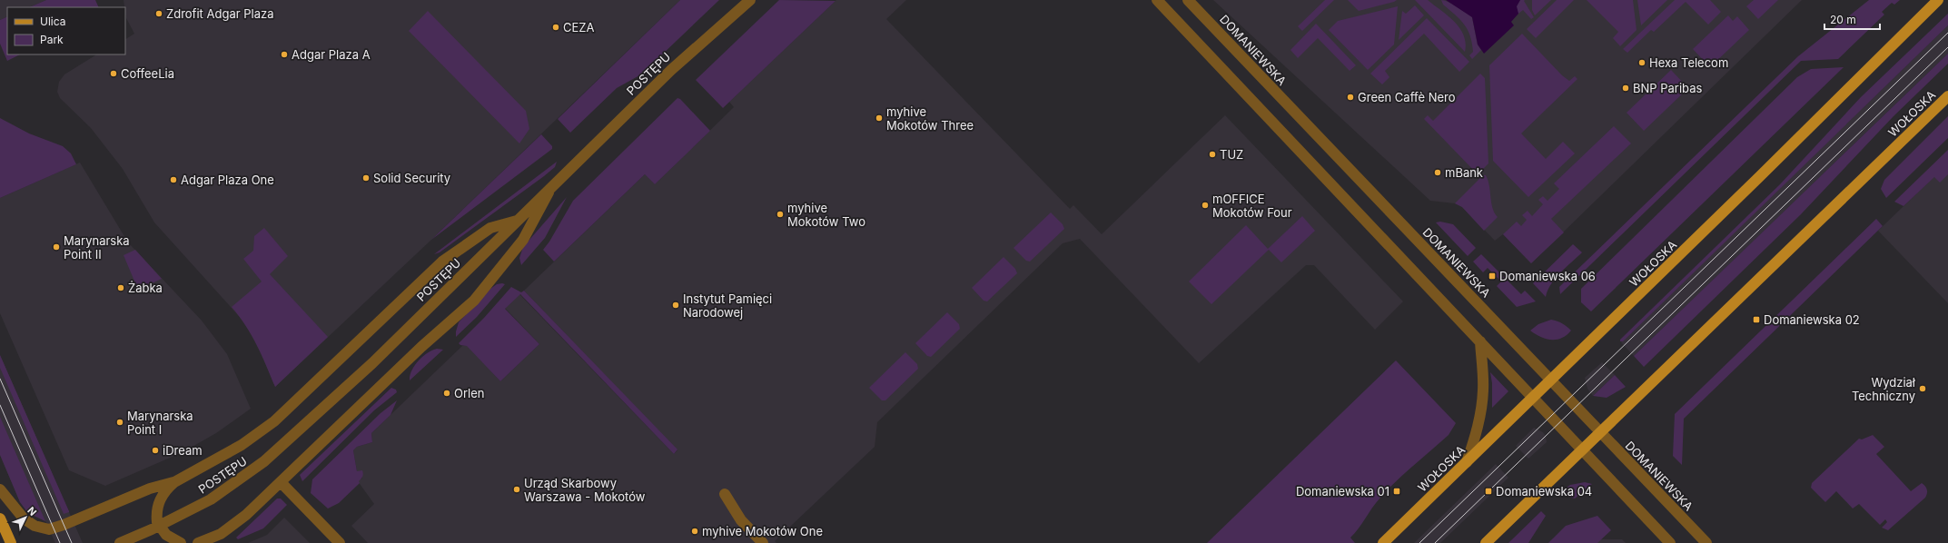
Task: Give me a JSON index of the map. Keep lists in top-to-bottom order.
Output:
{
  "streets": {
    "main road": ["WOŁOSKA"],
    "street": ["DOMANIEWSKA", "POSTĘPU"]
  },
  "crossings": [
    ["DOMANIEWSKA", "WOŁOSKA"]
  ],
  "places": {
    "other": [
      "Zdrofit Adgar Plaza",
      "CEZA",
      "Adgar Plaza A",
      "Hexa Telecom",
      "CoffeeLia",
      "BNP Paribas",
      "Green Caffè Nero",
      "myhive Mokotów Three",
      "TUZ",
      "mBank",
      "Solid Security",
      "Adgar Plaza One",
      "mOFFICE Mokotów Four",
      "myhive Mokotów Two",
      "Marynarska Point II",
      "Żabka",
      "Instytut Pamięci Narodowej",
      "Wydział Techniczny",
      "Orlen",
      "Marynarska Point I",
      "iDream",
      "Urząd Skarbowy Warszawa - Mokotów",
      "myhive Mokotów One"
    ],
    "transit": [
      "Domaniewska 06",
      "Domaniewska 02",
      "Domaniewska 01",
      "Domaniewska 04"
    ]
  },
  "legend": ["Ulica", "Park"],
  "scale_bar": "20 m",
  "north": "top right"
}
